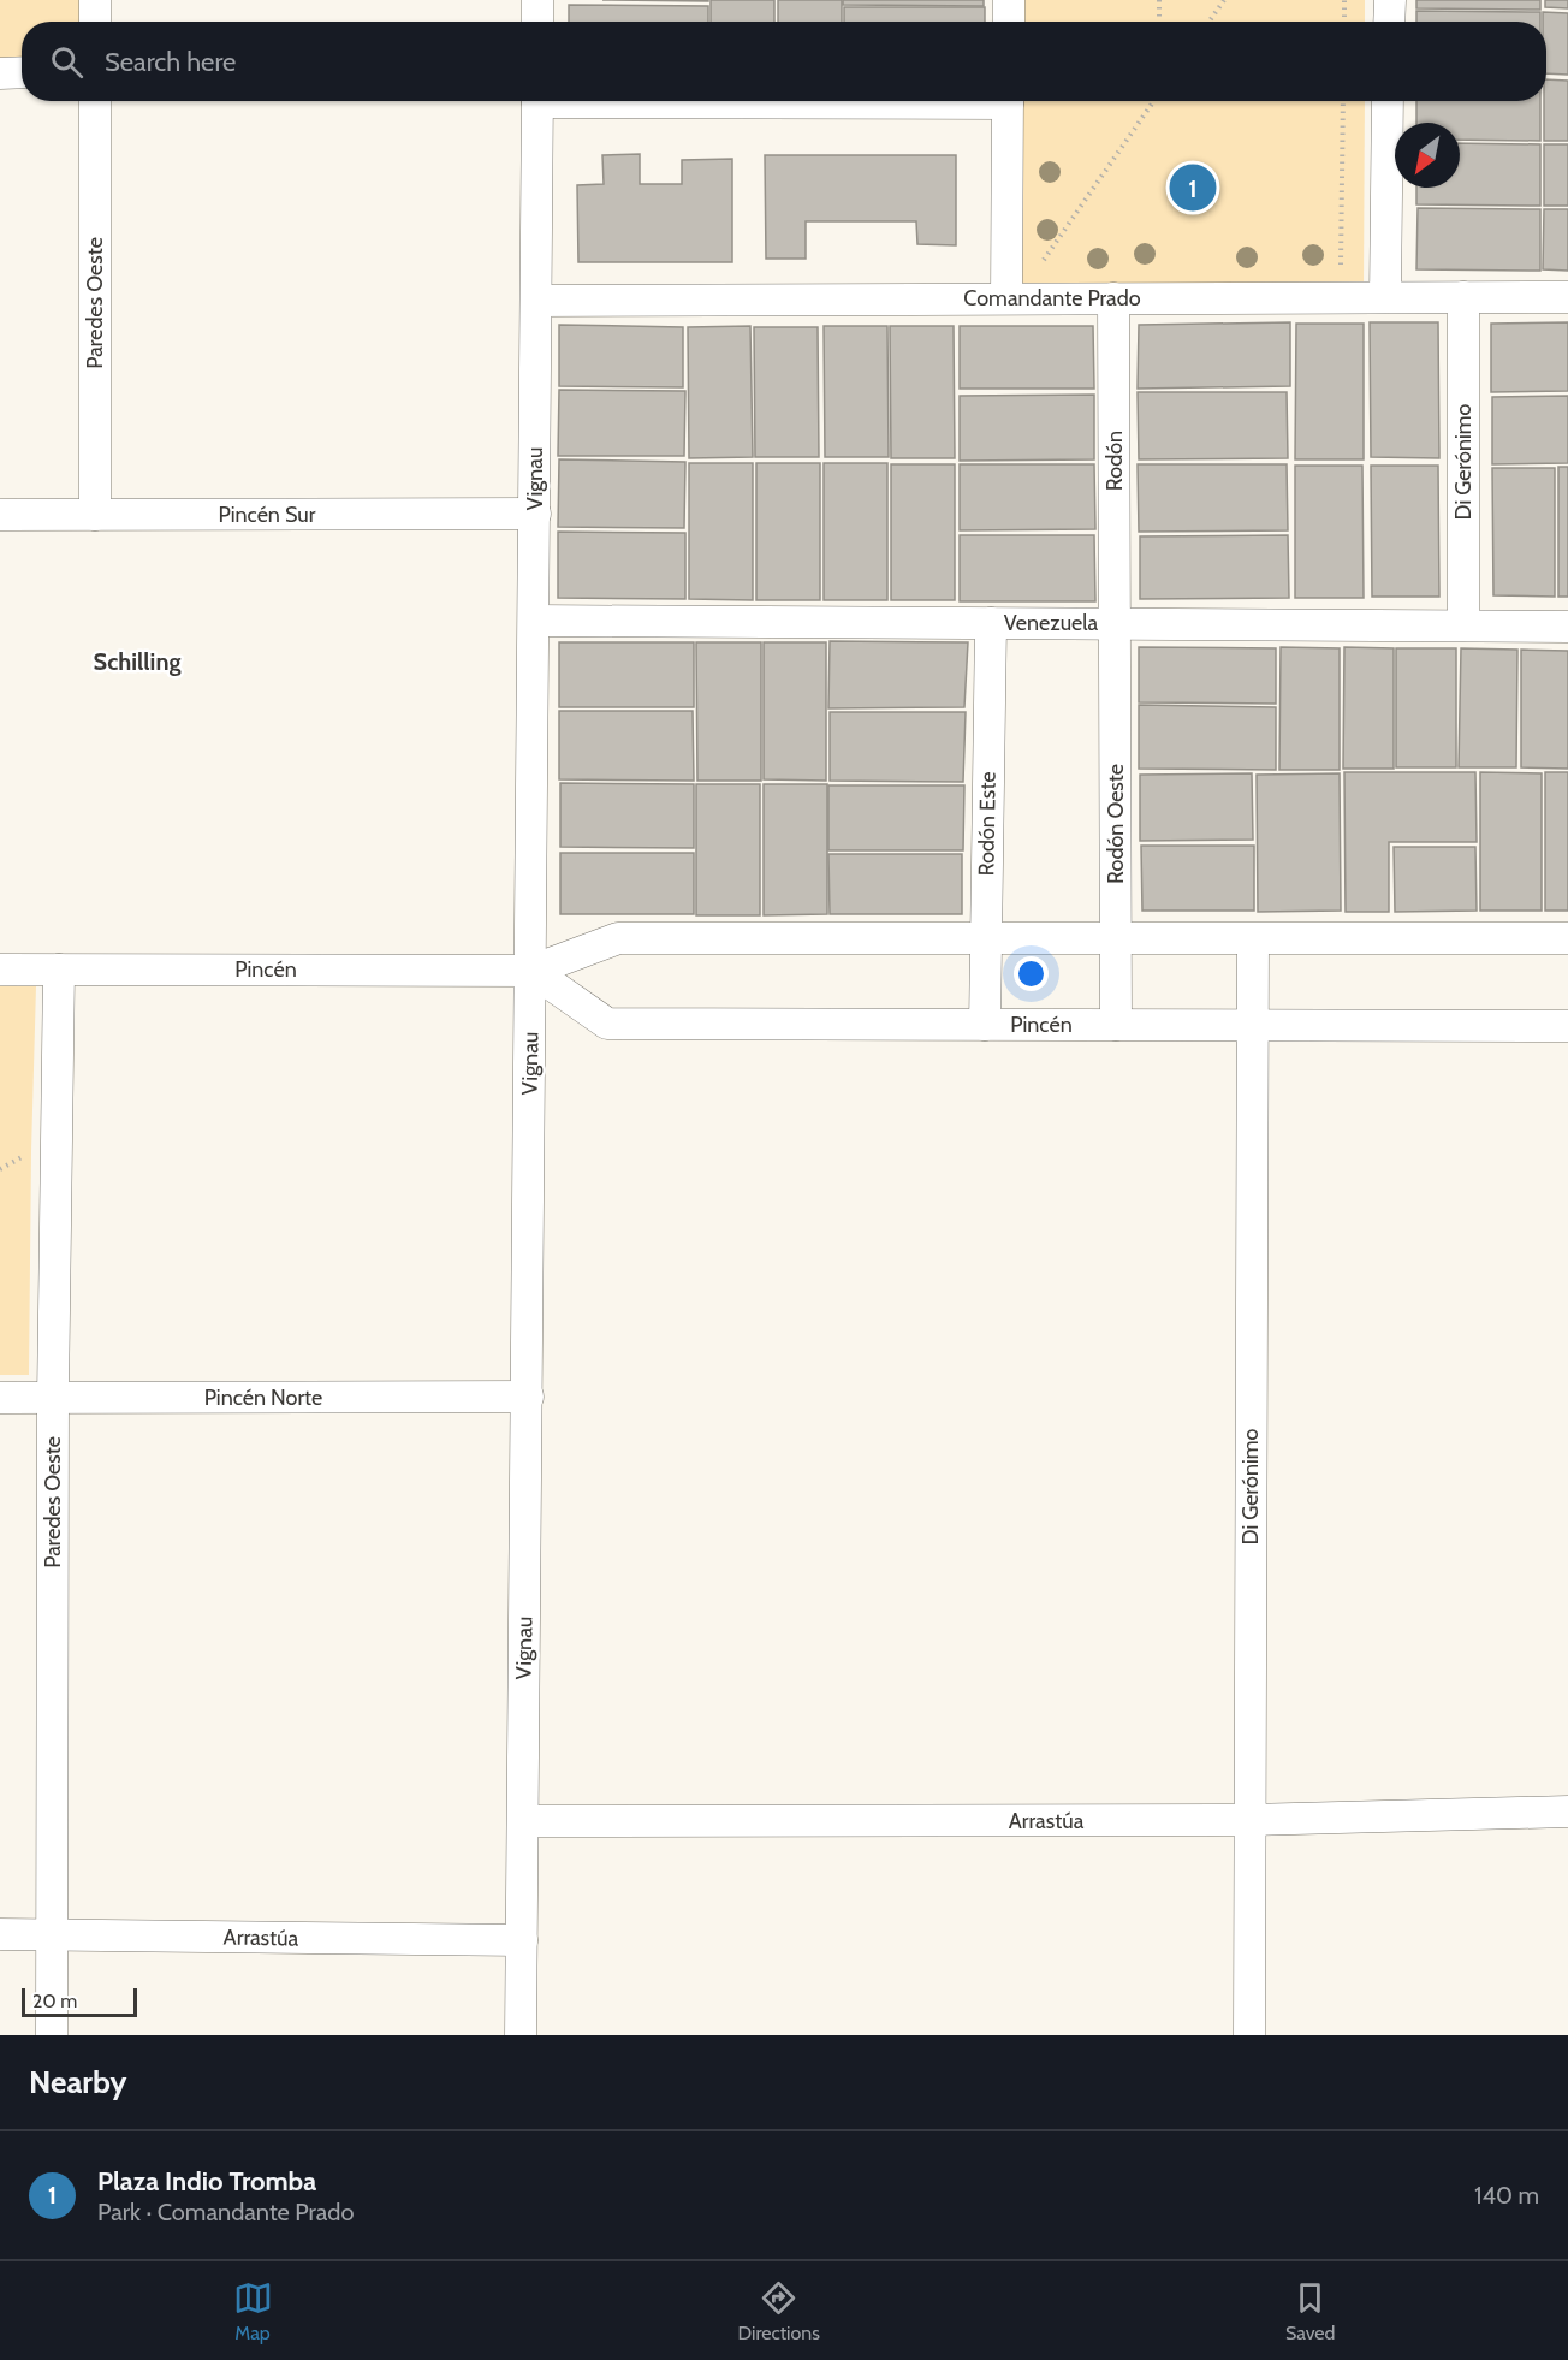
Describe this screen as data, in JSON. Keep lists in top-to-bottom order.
{
  "streets": {
    "street": [
      "Comandante Prado",
      "Paredes Oeste",
      "Rodón",
      "Di Gerónimo",
      "Vignau",
      "Pincén Sur",
      "Venezuela",
      "Rodón Este",
      "Rodón Oeste",
      "Pincén",
      "Pincén Norte",
      "Arrastúa"
    ]
  },
  "crossings": [
    ["Comandante Prado", "Rodón"],
    ["Comandante Prado", "Di Gerónimo"],
    ["Comandante Prado", "Vignau"],
    ["Paredes Oeste", "Pincén Sur"],
    ["Paredes Oeste", "Pincén"],
    ["Paredes Oeste", "Pincén Norte"],
    ["Paredes Oeste", "Arrastúa"],
    ["Rodón", "Venezuela"],
    ["Rodón", "Rodón Oeste"],
    ["Di Gerónimo", "Venezuela"],
    ["Di Gerónimo", "Pincén"],
    ["Di Gerónimo", "Arrastúa"],
    ["Vignau", "Pincén Sur"],
    ["Vignau", "Venezuela"],
    ["Vignau", "Pincén"],
    ["Vignau", "Pincén Norte"],
    ["Vignau", "Arrastúa"],
    ["Venezuela", "Rodón Este"],
    ["Venezuela", "Rodón Oeste"],
    ["Rodón Este", "Pincén"],
    ["Rodón Oeste", "Pincén"]
  ],
  "districts": ["Schilling"],
  "scale_bar": "20 m",
  "north": "bottom left",
  "page": {
    "search": "Search here",
    "pins": "1",
    "scale": "20 m",
    "heading": "Nearby",
    "list": [
      {
        "mark": "1",
        "name": "Plaza Indio Tromba",
        "note": "Park · Comandante Prado",
        "value": "140 m"
      }
    ],
    "nav": ["Map", "Directions", "Saved"]
  }
}
